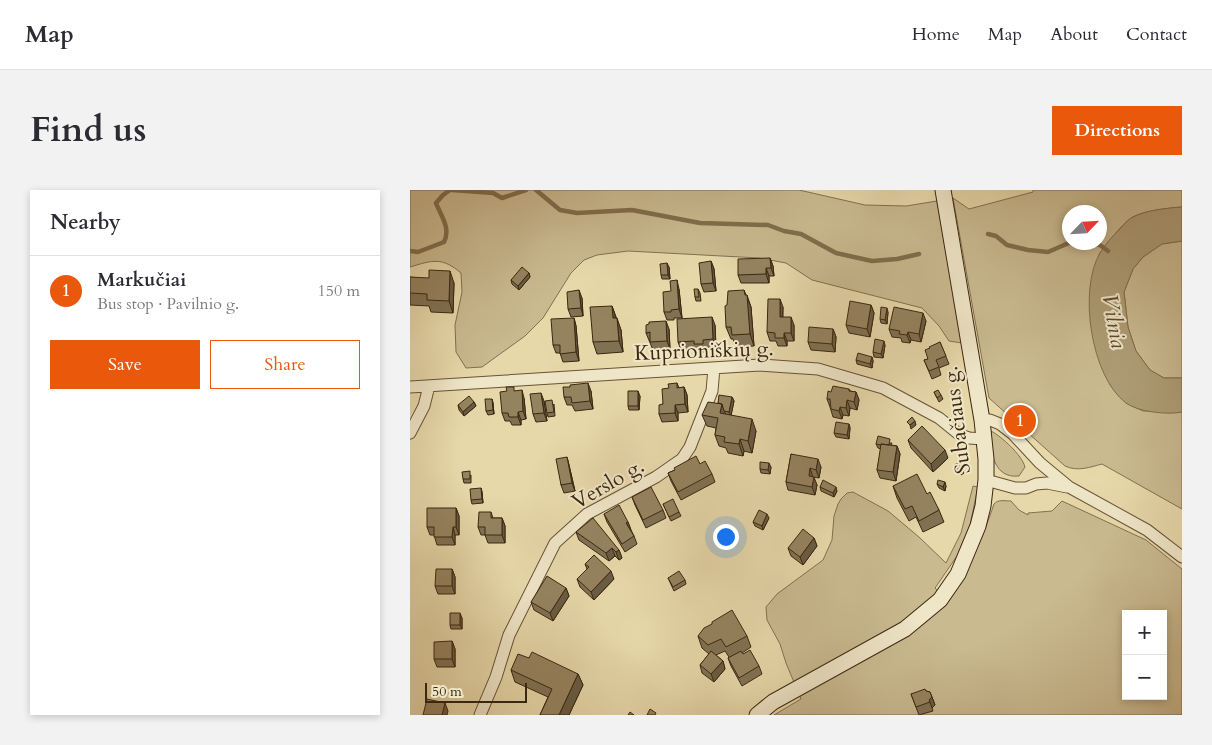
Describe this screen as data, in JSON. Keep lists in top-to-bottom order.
{
  "streets": {
    "street": ["Kuprioniškių g.", "Subačiaus g.", "Verslo g."]
  },
  "crossings": [
    ["Kuprioniškių g.", "Subačiaus g."],
    ["Kuprioniškių g.", "Verslo g."]
  ],
  "water": ["Vilnia"],
  "scale_bar": "50 m",
  "north": "top right",
  "page": {
    "header": "Map",
    "nav": [
      "Home",
      "Map",
      "About",
      "Contact"
    ],
    "title": "Find us",
    "buttons": [
      "Directions",
      ["Save", "Share"]
    ],
    "heading": "Nearby",
    "list": [
      {
        "mark": "1",
        "name": "Markučiai",
        "note": "Bus stop · Pavilnio g.",
        "value": "150 m"
      }
    ],
    "pins": "1",
    "map_buttons": ["+", "−"],
    "scale": "50 m"
  }
}
